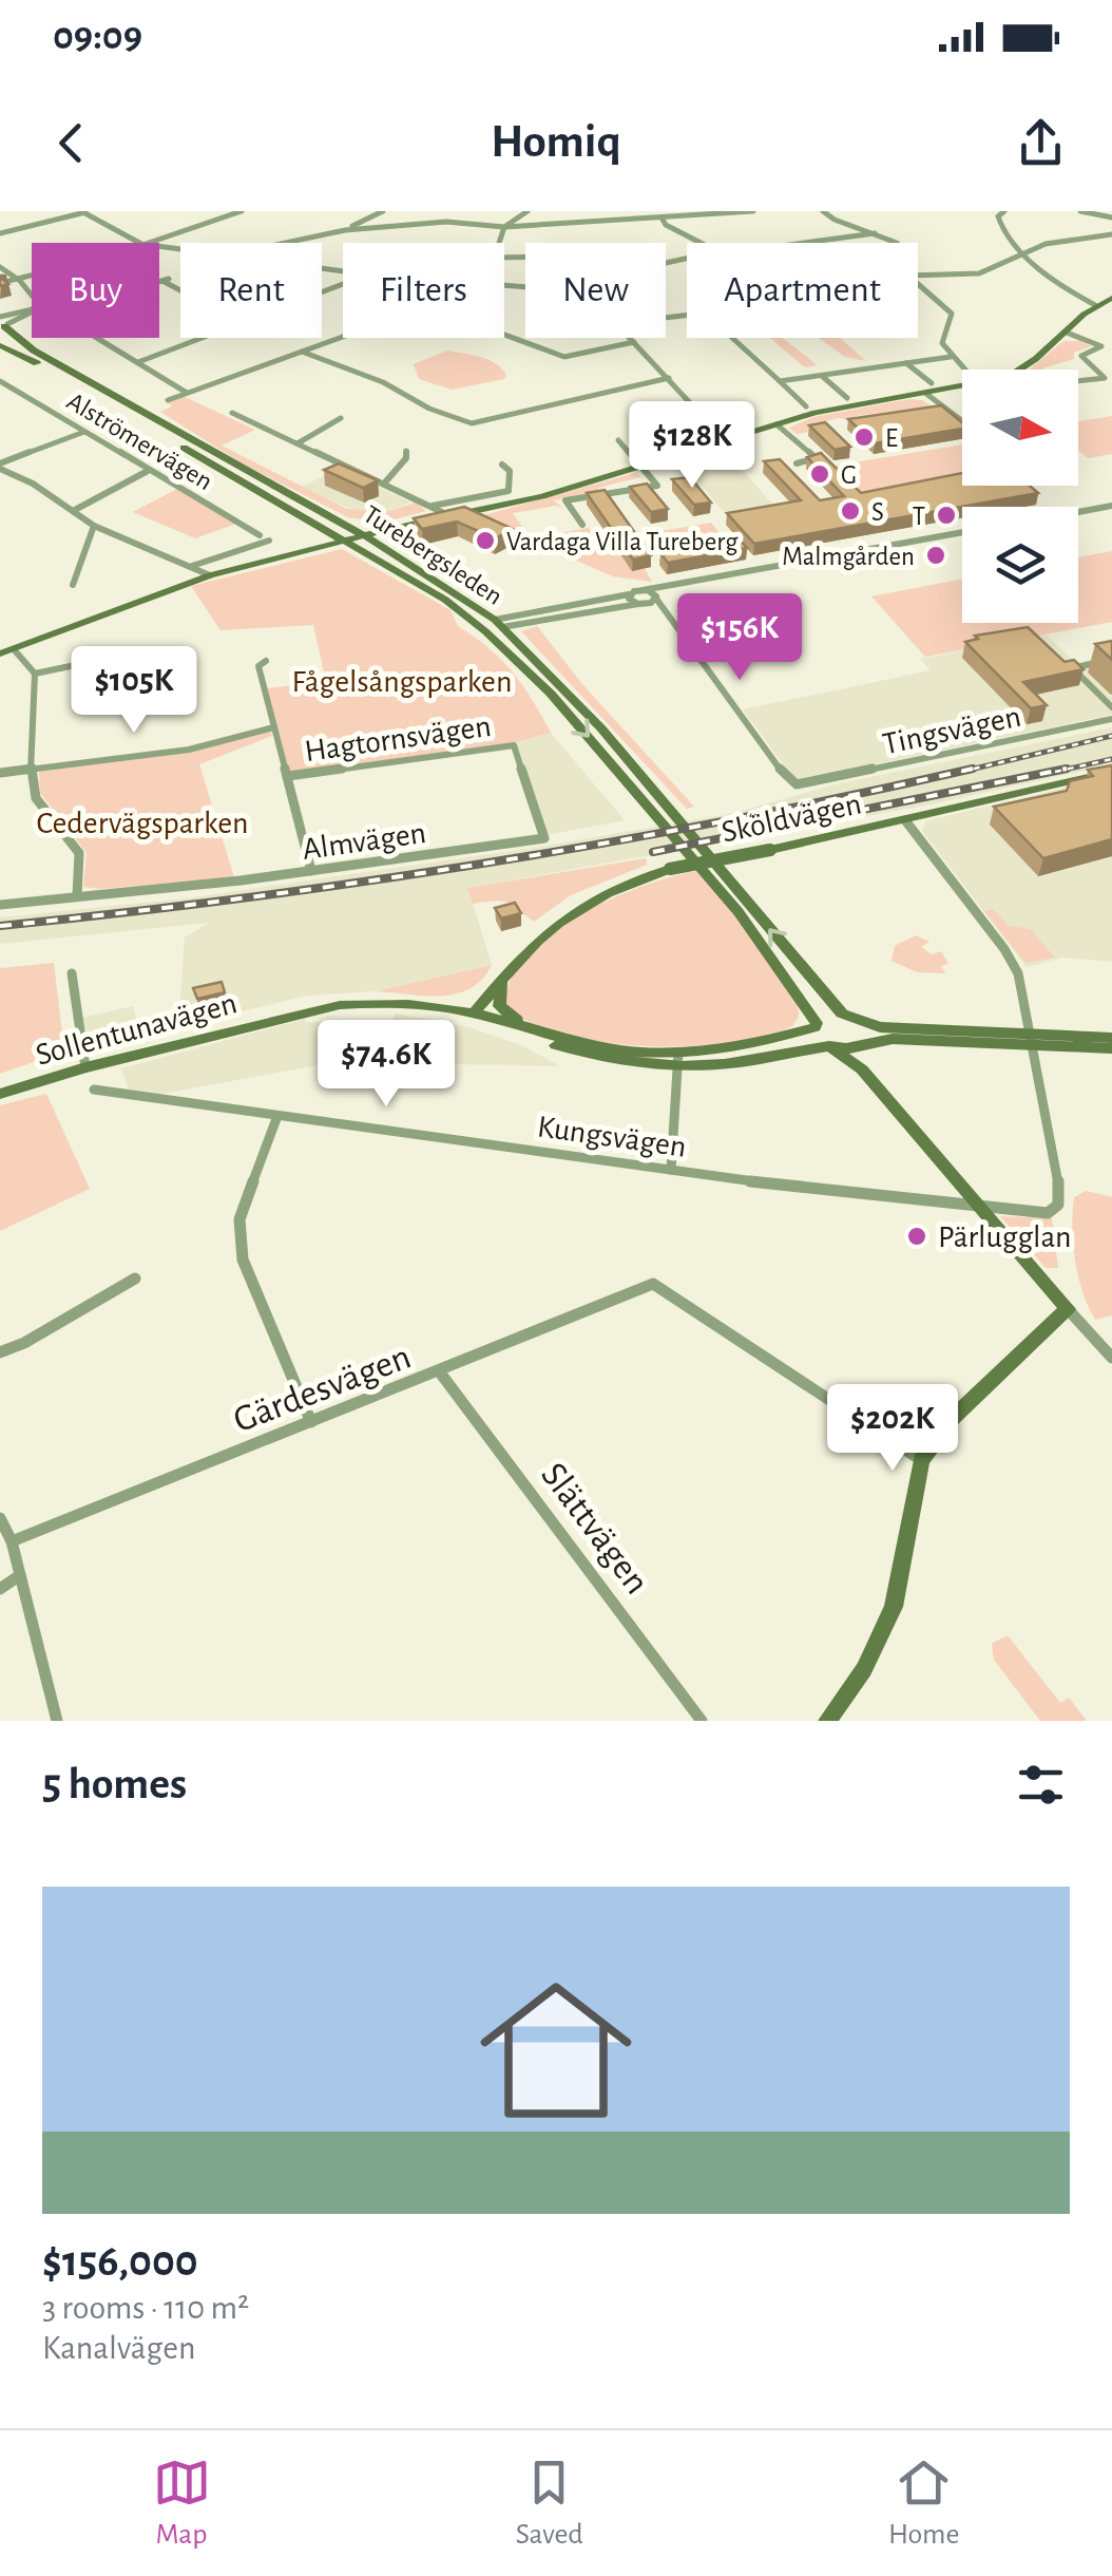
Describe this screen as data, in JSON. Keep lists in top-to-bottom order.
{
  "streets": {
    "street": [
      "Alströmervägen",
      "Turebergsleden",
      "Tingsvägen",
      "Hagtornsvägen",
      "Sköldvägen",
      "Almvägen",
      "Sollentunavägen",
      "Kungsvägen",
      "Gärdesvägen",
      "Slättvägen"
    ]
  },
  "crossings": [
    ["Turebergsleden", "Sollentunavägen"],
    ["Turebergsleden", "Kungsvägen"],
    ["Hagtornsvägen", "Almvägen"],
    ["Sköldvägen", "Sollentunavägen"],
    ["Gärdesvägen", "Slättvägen"]
  ],
  "parks": ["Fågelsångsparken", "Cedervägsparken"],
  "places": [
    "E",
    "G",
    "S",
    "T",
    "Vardaga Villa Tureberg",
    "Malmgården",
    "Pärlugglan"
  ],
  "north": "right",
  "page": {
    "status": "09:09",
    "header": "Homiq",
    "chip": [
      "Buy",
      "Rent",
      "Filters",
      "New",
      "Apartment"
    ],
    "price": [
      "$128K",
      "$156K",
      "$105K",
      "$74.6K",
      "$202K"
    ],
    "heading": "5 homes",
    "list": [
      {
        "name": "$156,000",
        "note": "3 rooms · 110 m² · Kanalvägen"
      }
    ],
    "tabs": ["Map", "Saved", "Home"]
  }
}
